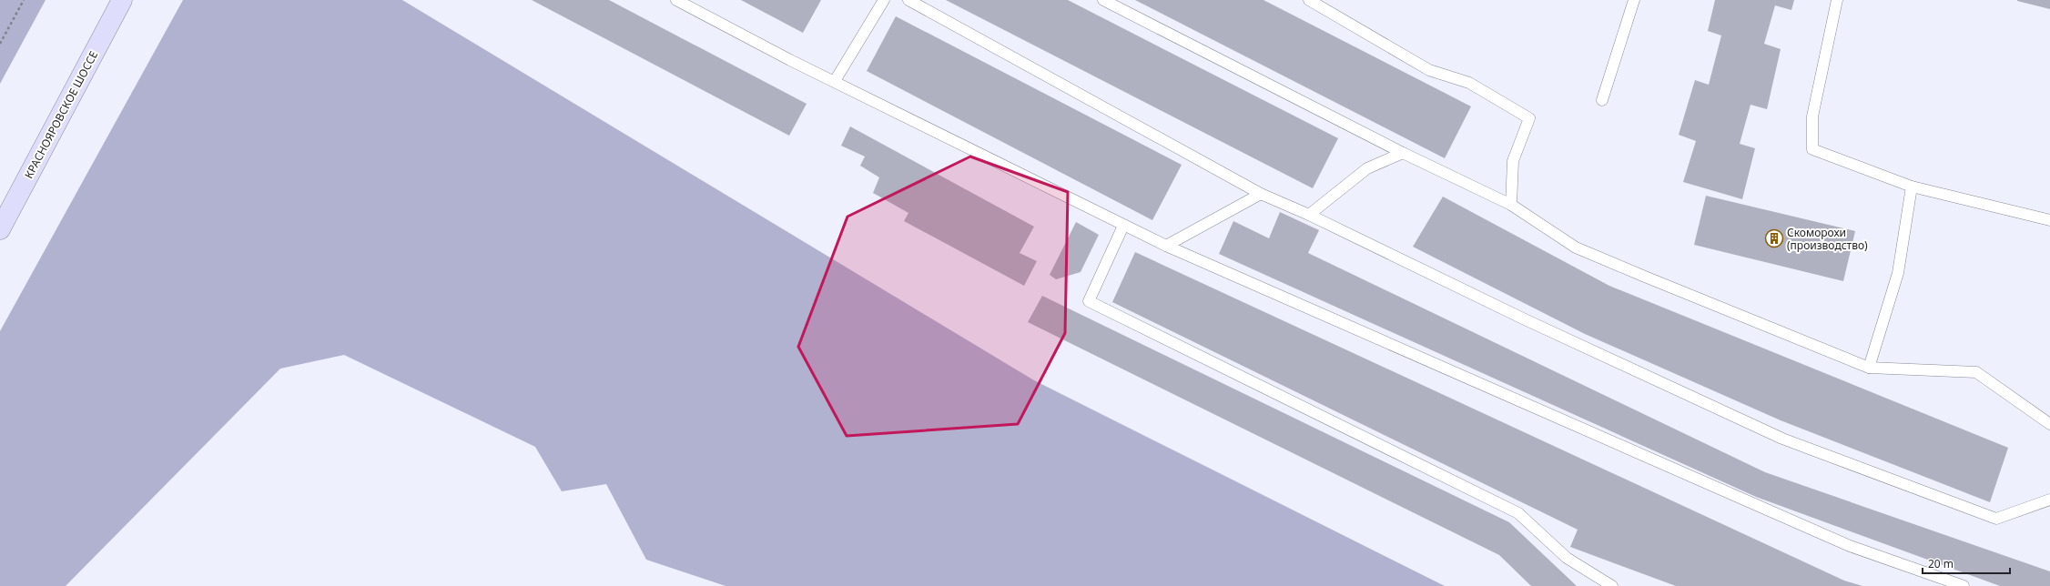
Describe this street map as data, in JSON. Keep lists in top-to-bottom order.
{
  "streets": {
    "street": ["КРАСНОЯРОВСКОЕ ШОССЕ"]
  },
  "places": {
    "building": ["Скоморохи (производство)"]
  },
  "scale_bar": "20 m"
}
